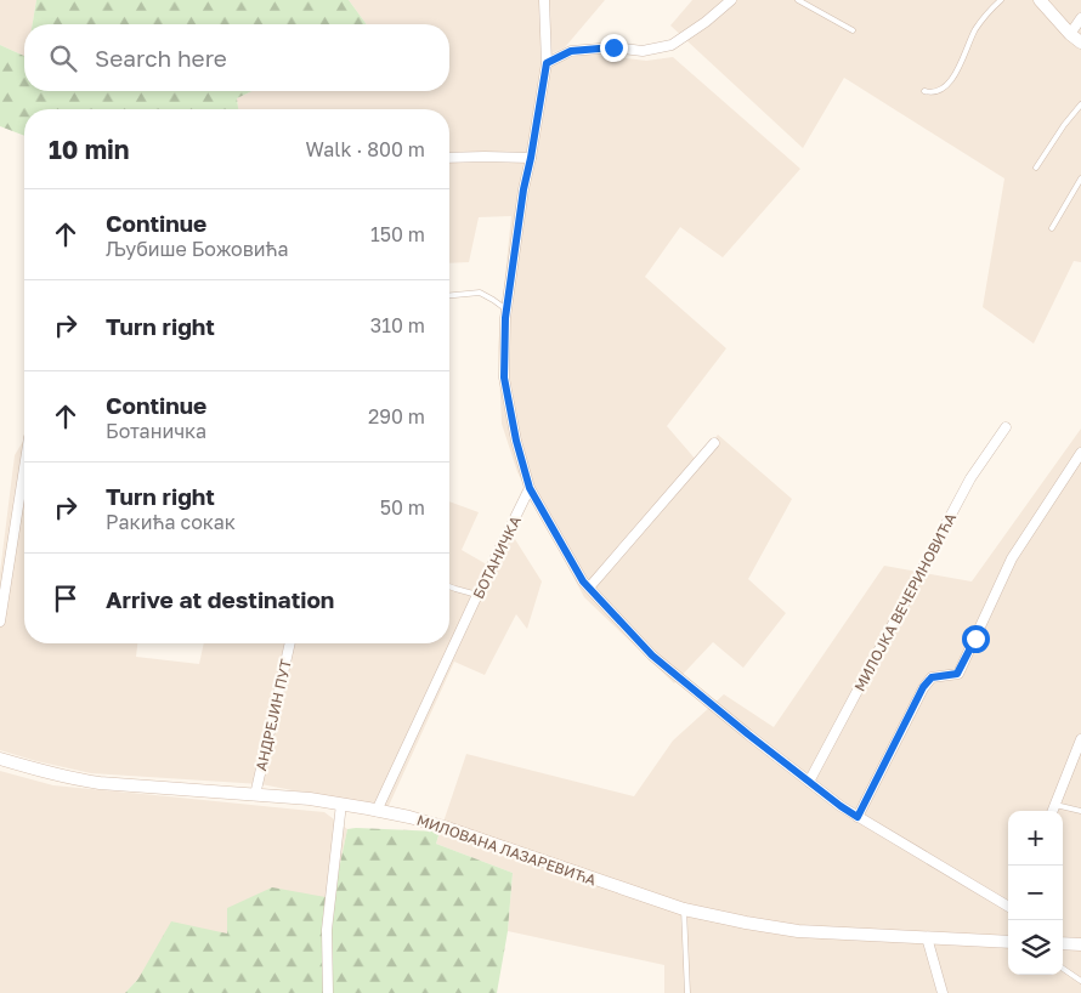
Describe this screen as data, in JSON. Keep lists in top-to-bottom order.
{
  "streets": {
    "street": [
      "БОТАНИЧКА",
      "МИЛОЈКА ВЕЧЕРИНОВИЋА",
      "АНДРЕЈИН ПУТ",
      "МИЛОВАНА ЛАЗАРЕВИЋА"
    ]
  },
  "crossings": [
    ["БОТАНИЧКА", "МИЛОВАНА ЛАЗАРЕВИЋА"],
    ["АНДРЕЈИН ПУТ", "МИЛОВАНА ЛАЗАРЕВИЋА"]
  ],
  "page": {
    "search": "Search here",
    "heading": ["10 min", "Walk · 800 m"],
    "list": [
      ["Continue", "Љубише Божовића", "150 m"],
      ["Turn right", "310 m"],
      ["Continue", "Ботаничка", "290 m"],
      ["Turn right", "Ракића сокак", "50 m"],
      "Arrive at destination"
    ],
    "map_buttons": ["+", "−"]
  }
}
